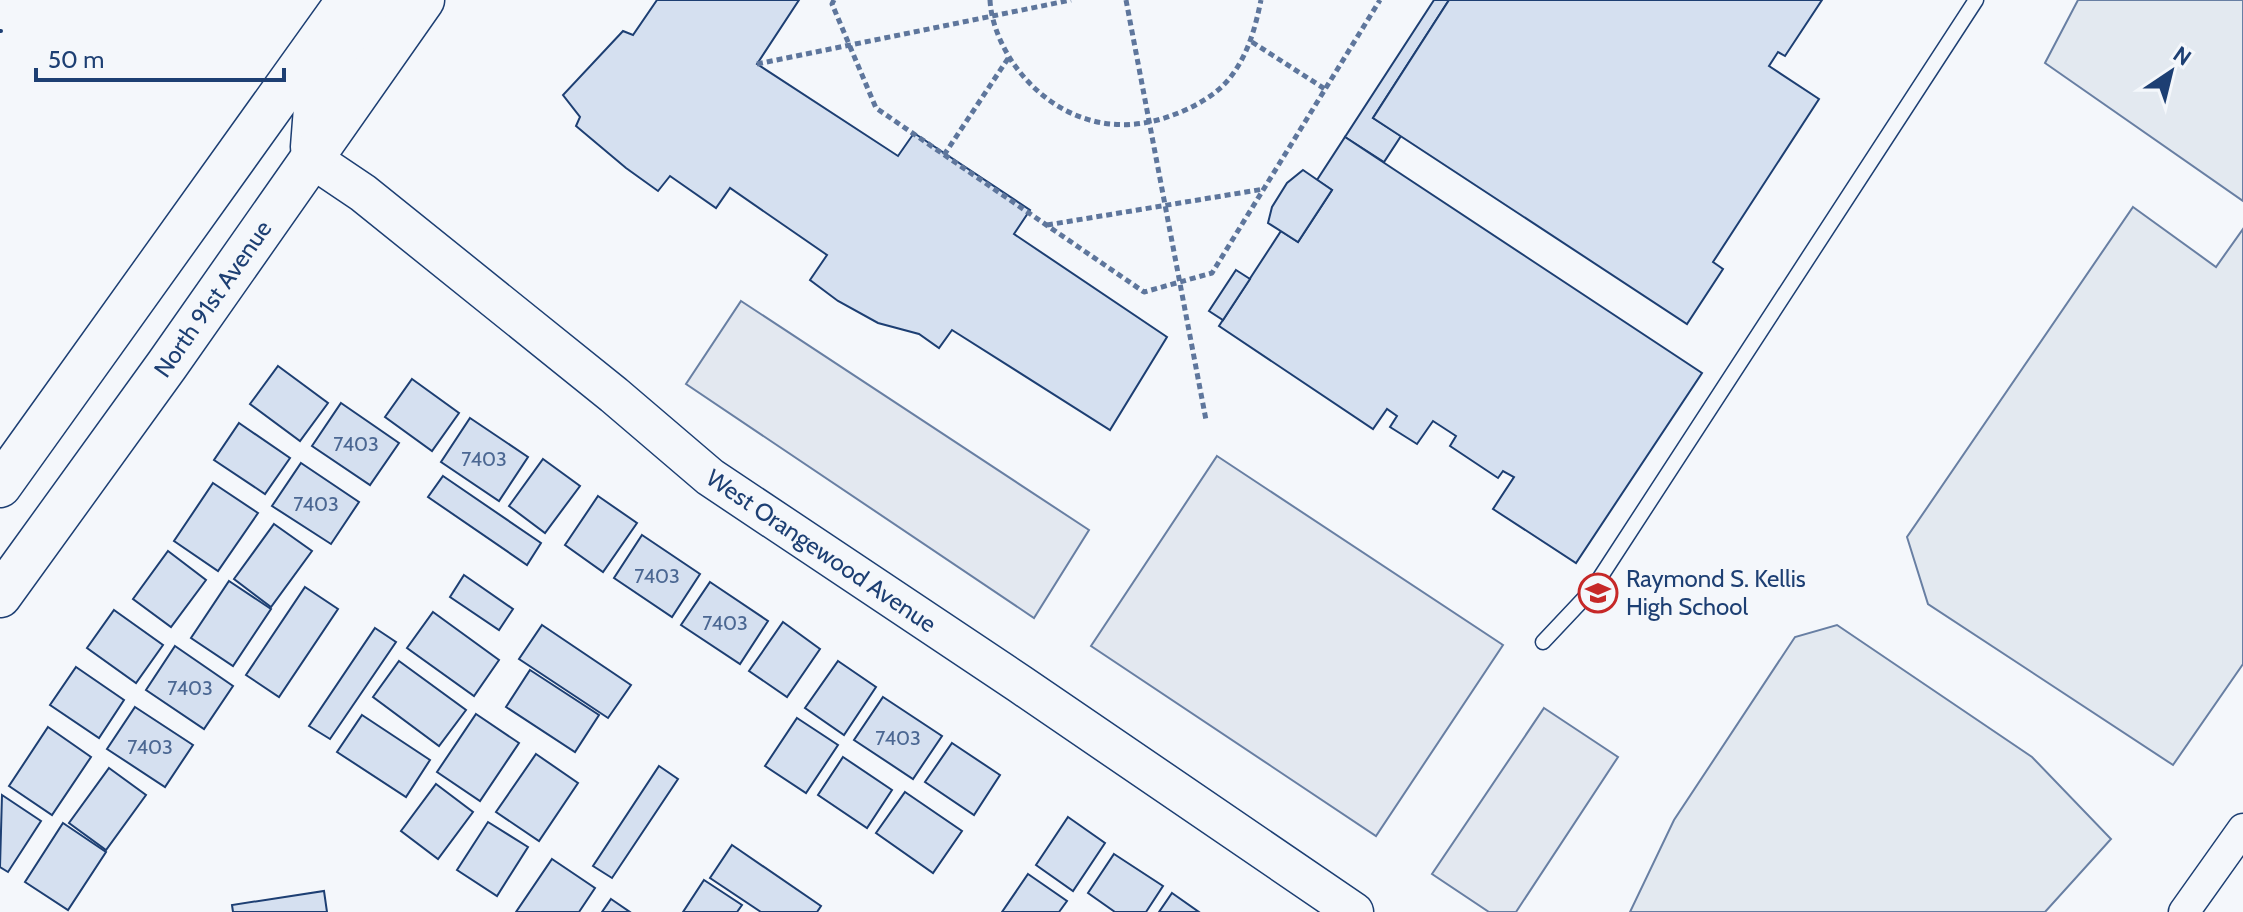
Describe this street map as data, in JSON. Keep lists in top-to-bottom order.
{
  "streets": {
    "main road": ["North 91st Avenue"],
    "street": ["West Orangewood Avenue"]
  },
  "crossings": [
    ["North 91st Avenue", "West Orangewood Avenue"]
  ],
  "places": {
    "school or university": ["Raymond S. Kellis High School"]
  },
  "house_numbers": [
    "7403",
    "7403",
    "7403",
    "7403",
    "7403",
    "7403",
    "7403",
    "7403"
  ],
  "scale_bar": "50 m",
  "north": "top right"
}
